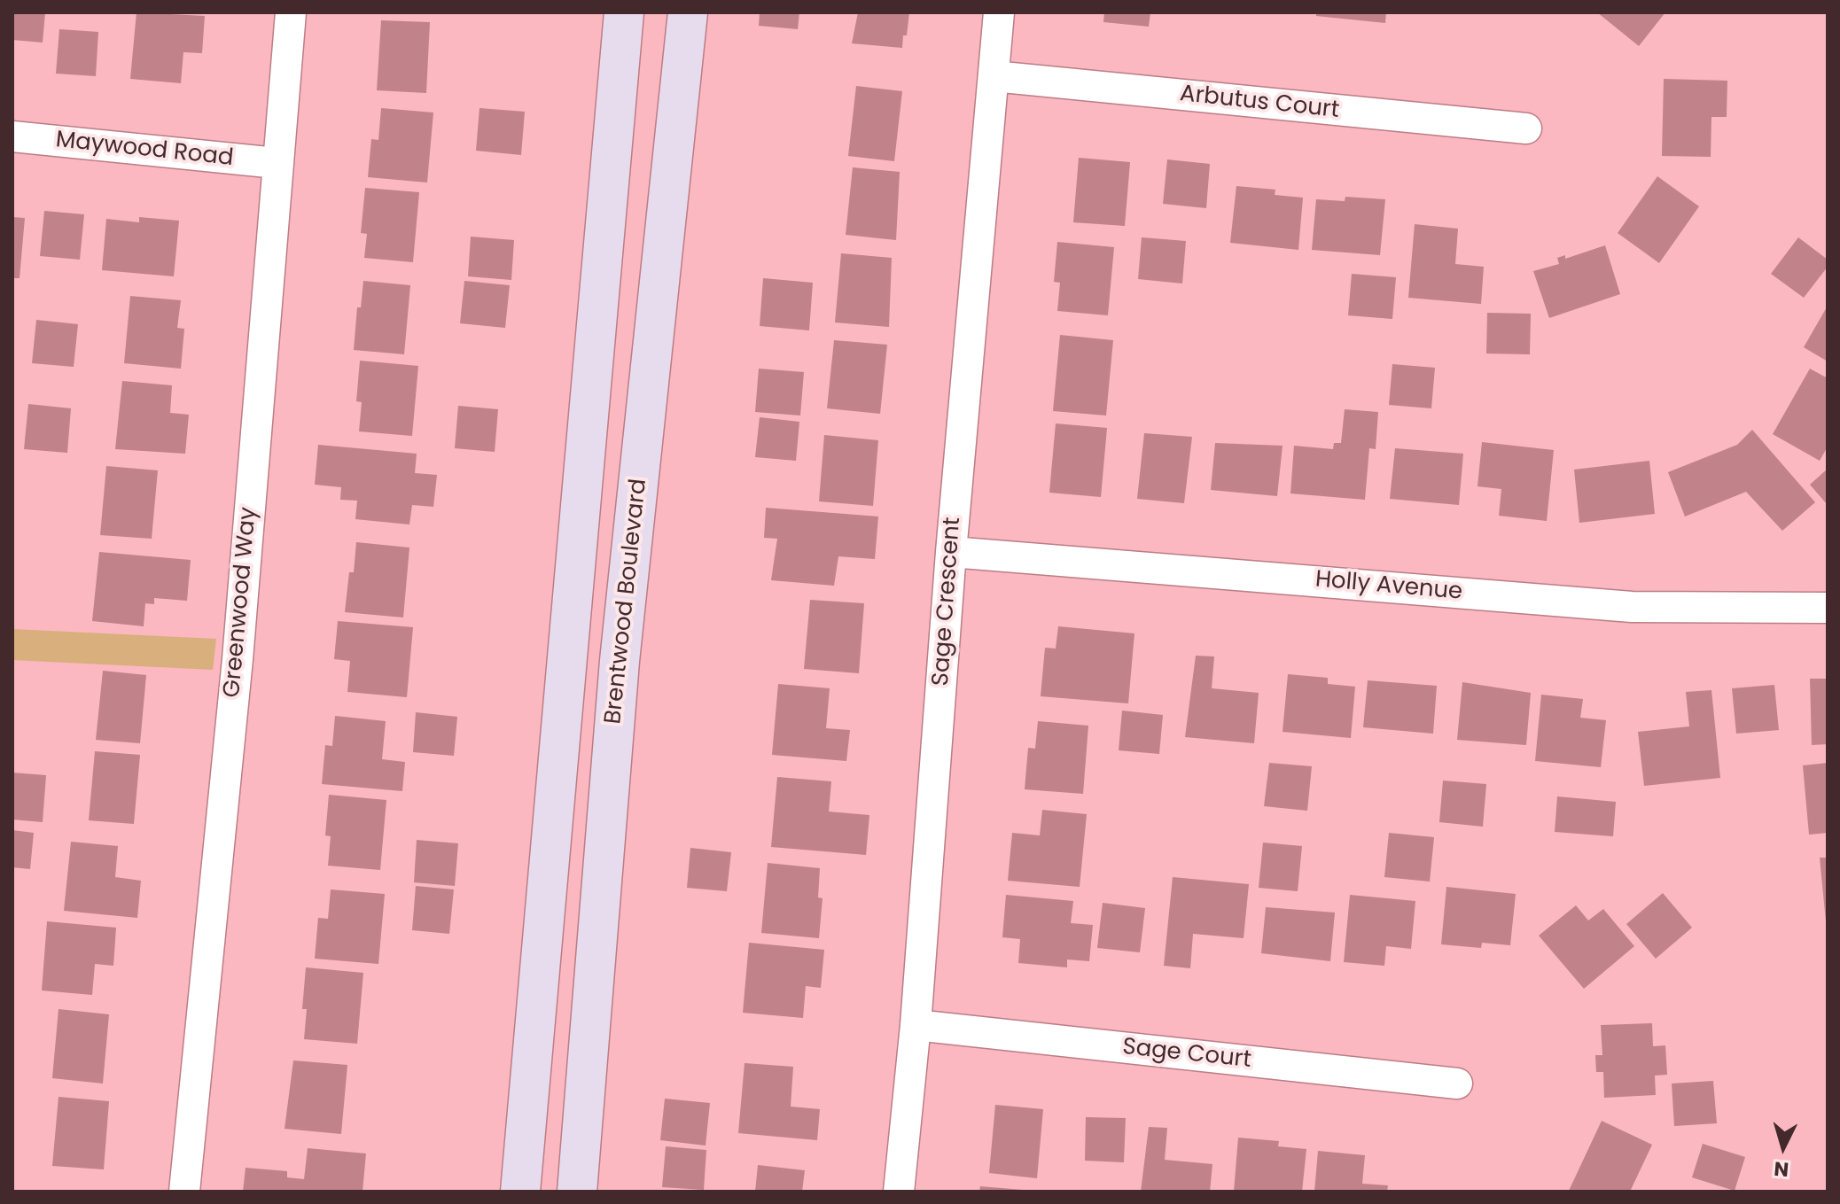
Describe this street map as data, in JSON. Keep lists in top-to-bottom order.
{
  "streets": {
    "main road": ["Brentwood Boulevard"],
    "street": [
      "Arbutus Court",
      "Maywood Road",
      "Holly Avenue",
      "Sage Crescent",
      "Greenwood Way",
      "Sage Court"
    ]
  },
  "crossings": [
    ["Arbutus Court", "Sage Crescent"],
    ["Maywood Road", "Greenwood Way"],
    ["Holly Avenue", "Sage Crescent"],
    ["Sage Crescent", "Sage Court"]
  ],
  "north": "bottom"
}
